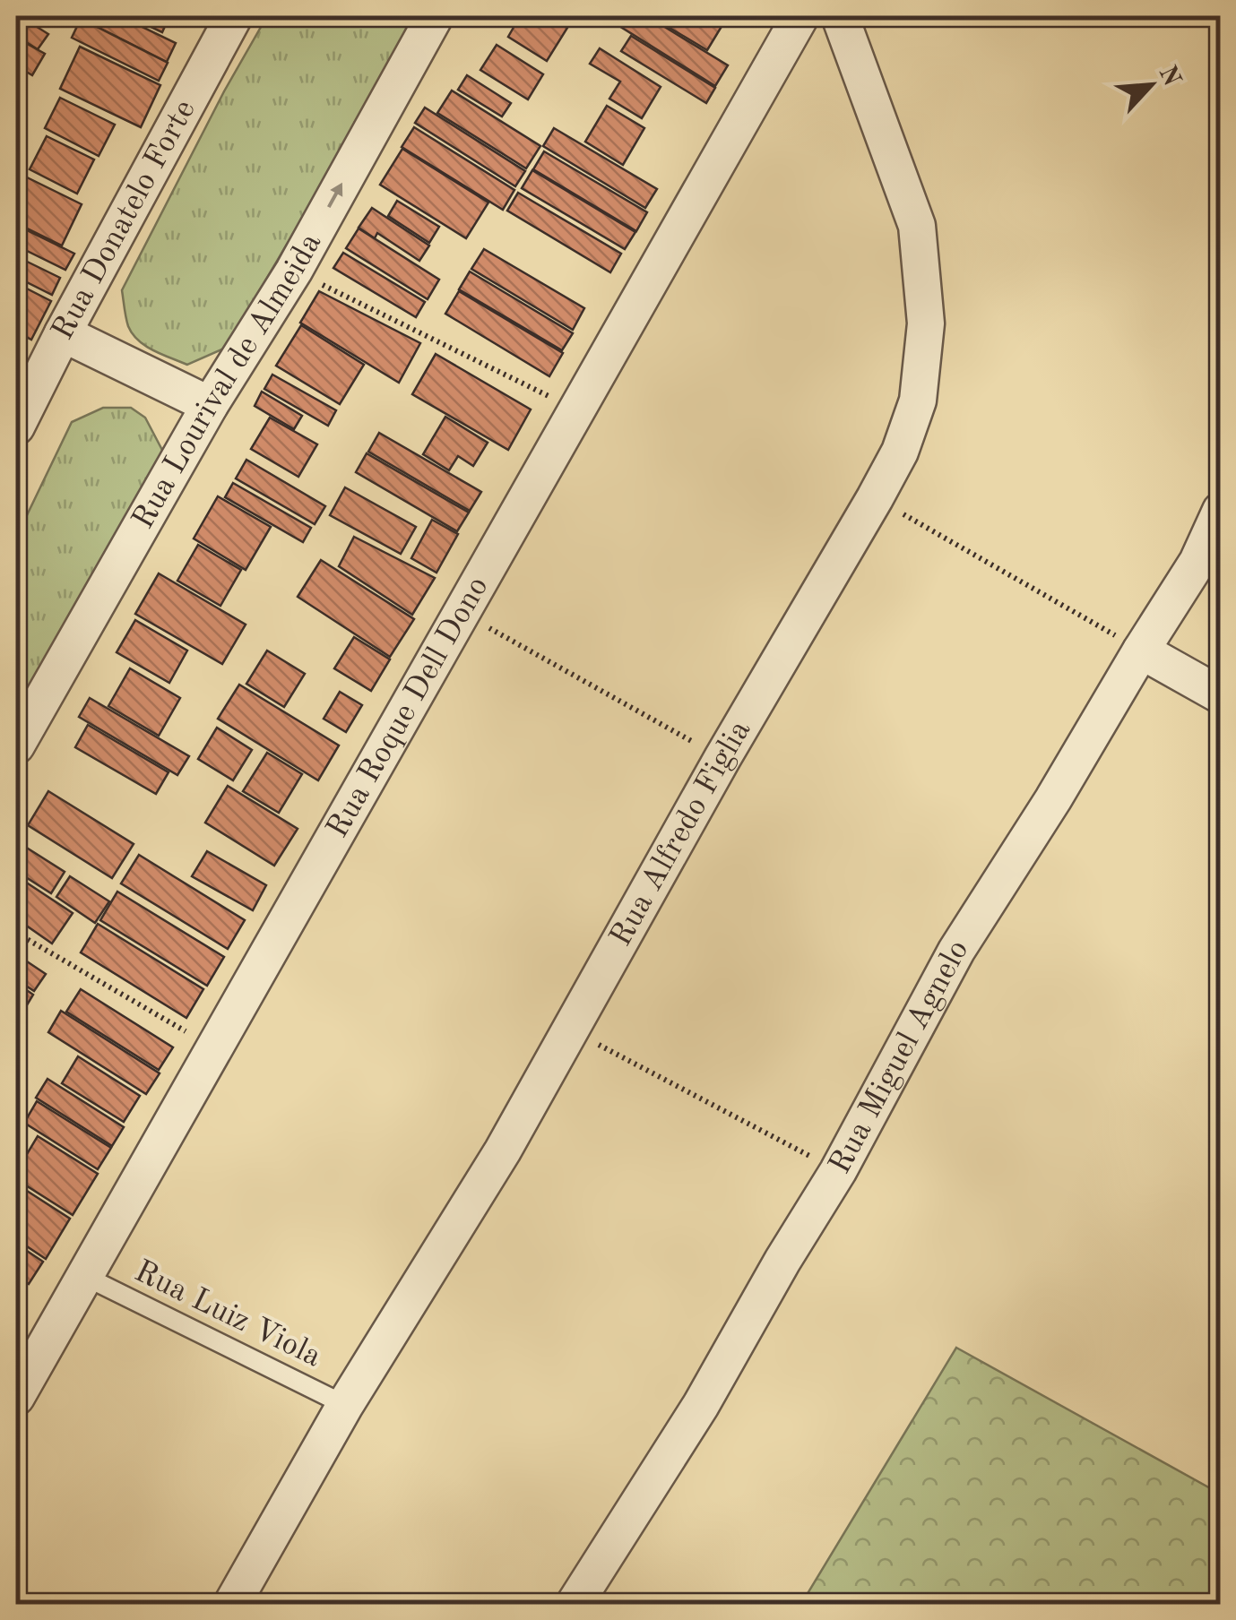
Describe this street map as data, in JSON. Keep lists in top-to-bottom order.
{
  "streets": {
    "street": [
      "Rua Donatelo Forte",
      "Rua Lourival de Almeida",
      "Rua Roque Dell Dono",
      "Rua Alfredo Figlia",
      "Rua Miguel Agnelo"
    ],
    "lane": ["Rua Luiz Viola"]
  },
  "crossings": [
    ["Rua Roque Dell Dono", "Rua Luiz Viola"],
    ["Rua Alfredo Figlia", "Rua Luiz Viola"]
  ],
  "north": "top right"
}
